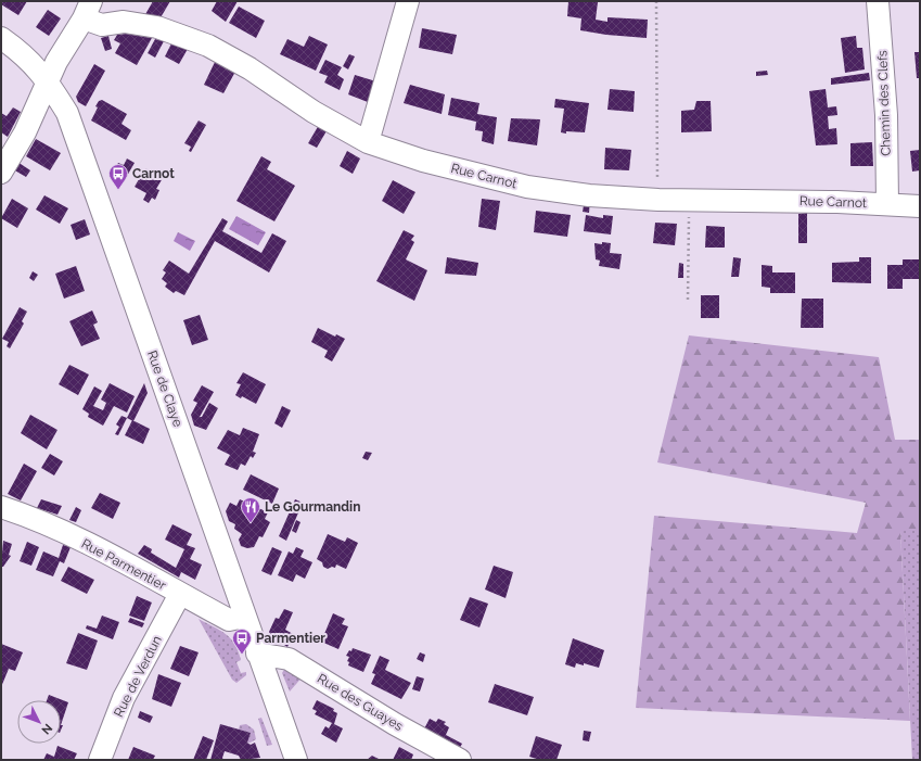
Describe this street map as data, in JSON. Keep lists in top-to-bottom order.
{
  "streets": {
    "street": [
      "Chemin des Clefs",
      "Rue Carnot",
      "Rue de Claye",
      "Rue Parmentier",
      "Rue de Verdun",
      "Rue des Guayes"
    ]
  },
  "crossings": [
    ["Chemin des Clefs", "Rue Carnot"],
    ["Rue de Claye", "Rue Parmentier"],
    ["Rue de Claye", "Rue des Guayes"],
    ["Rue Parmentier", "Rue de Verdun"]
  ],
  "places": {
    "bus stop": ["Carnot", "Parmentier"],
    "restaurant": ["Le Gourmandin"]
  },
  "north": "bottom right"
}
